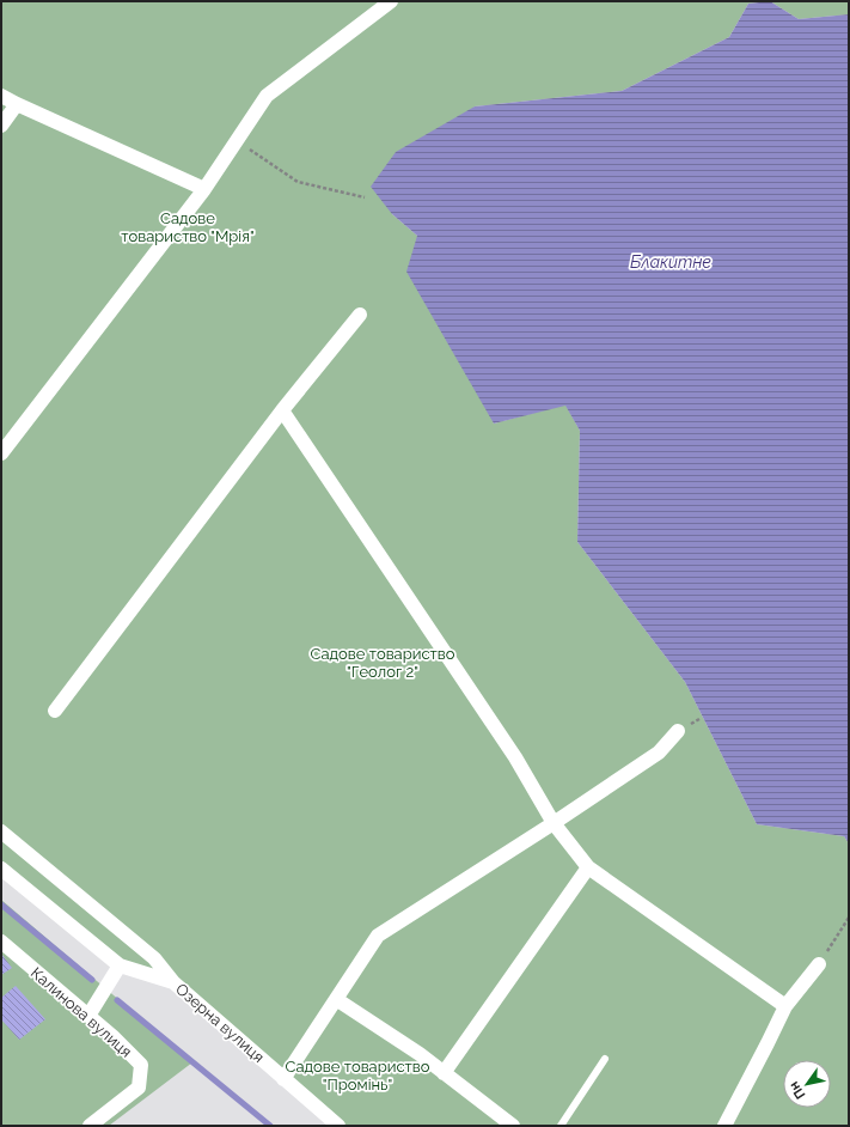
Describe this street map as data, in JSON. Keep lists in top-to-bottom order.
{
  "streets": {
    "street": ["Калинова вулиця", "Озерна вулиця"]
  },
  "water": ["Блакитне"],
  "parks": ["Садове товариство \"Мрія\"", "Садове товариство \"Геолог 2\"", "Садове товариство \"Промінь\""],
  "north": "bottom left"
}
